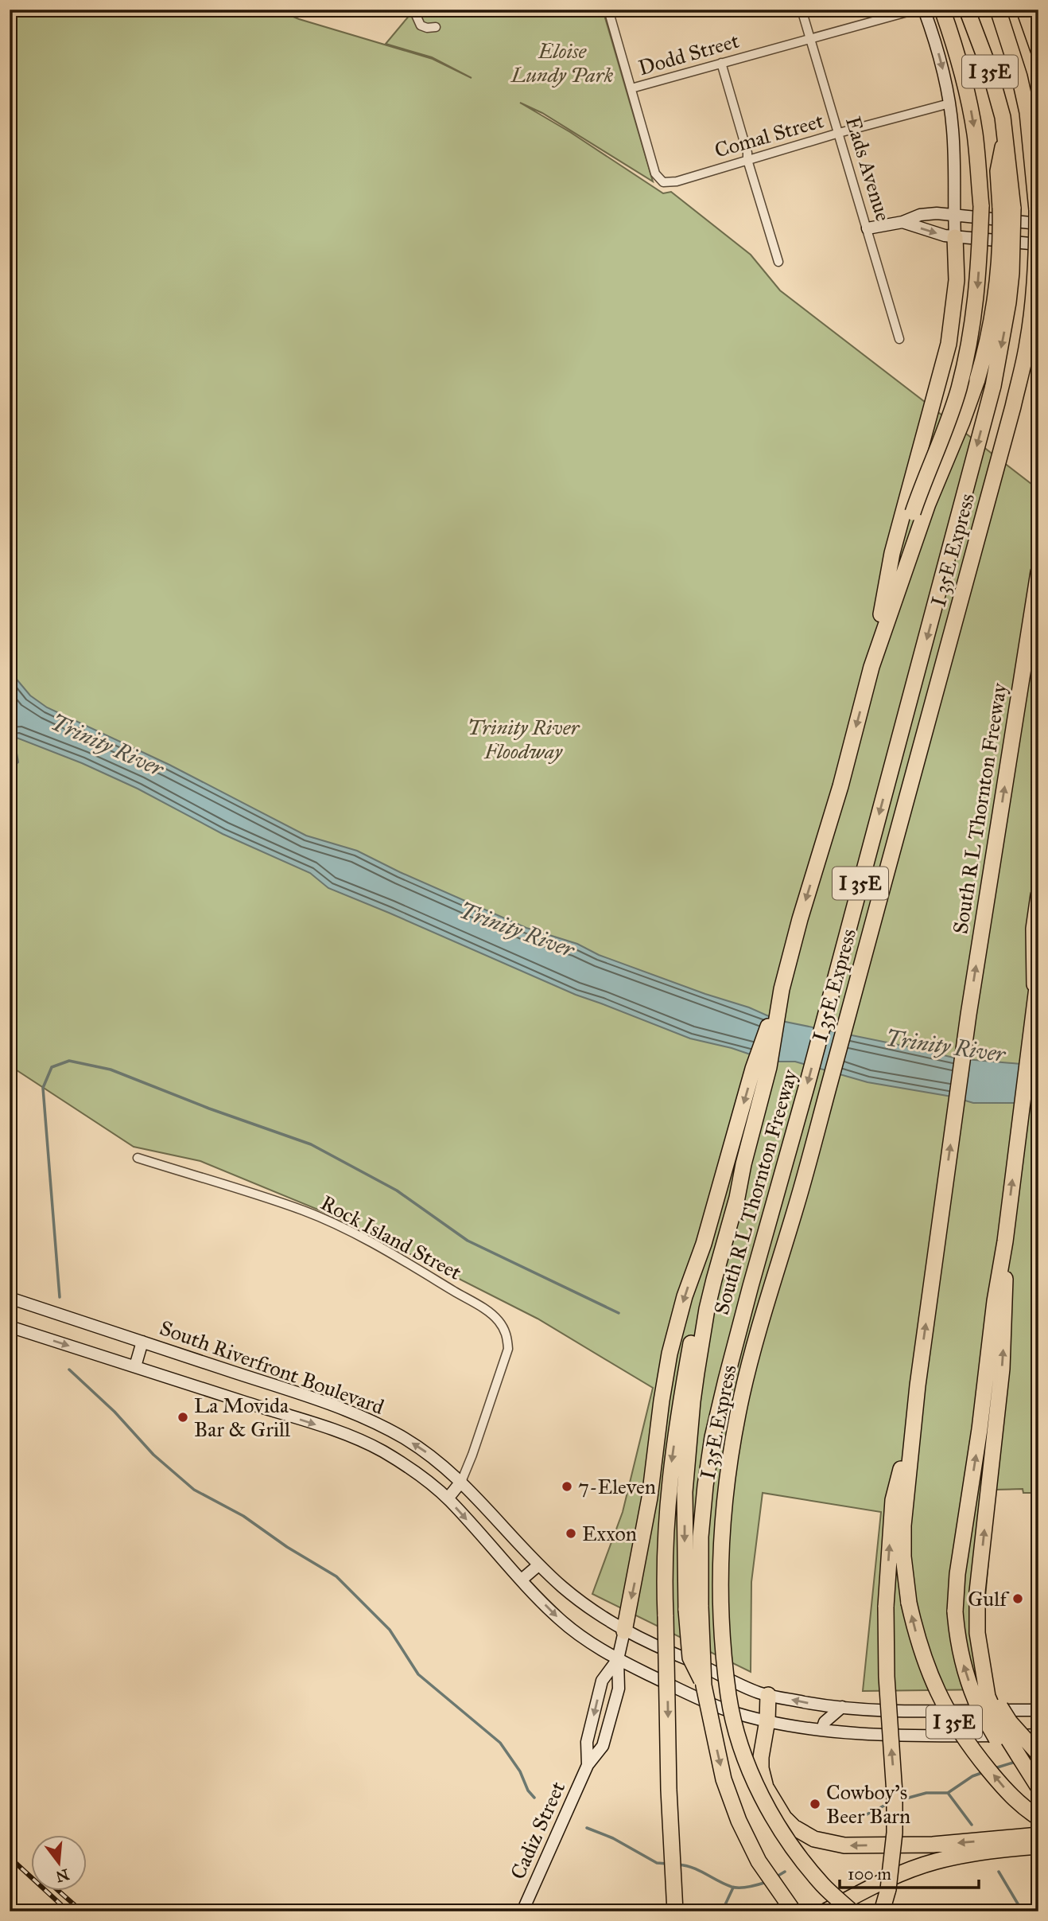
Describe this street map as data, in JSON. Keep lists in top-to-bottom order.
{
  "streets": {
    "highway": ["I 35E", "I 35E Express", "South R L Thornton Freeway"],
    "main road": ["South Riverfront Boulevard", "Cadiz Street"],
    "street": [
      "Dodd Street",
      "Comal Street",
      "Eads Avenue",
      "Rock Island Street"
    ]
  },
  "crossings": [
    ["Dodd Street", "Comal Street"],
    ["Dodd Street", "Eads Avenue"],
    ["I 35E", "South R L Thornton Freeway"],
    ["Comal Street", "Eads Avenue"],
    ["Rock Island Street", "South Riverfront Boulevard"],
    ["South Riverfront Boulevard", "Cadiz Street"]
  ],
  "water": ["Trinity River"],
  "parks": ["Eloise Lundy Park", "Trinity River Floodway"],
  "places": [
    "La Movida Bar & Grill",
    "7-Eleven",
    "Exxon",
    "Gulf",
    "Cowboy's Beer Barn"
  ],
  "scale_bar": "100 m",
  "north": "bottom"
}
